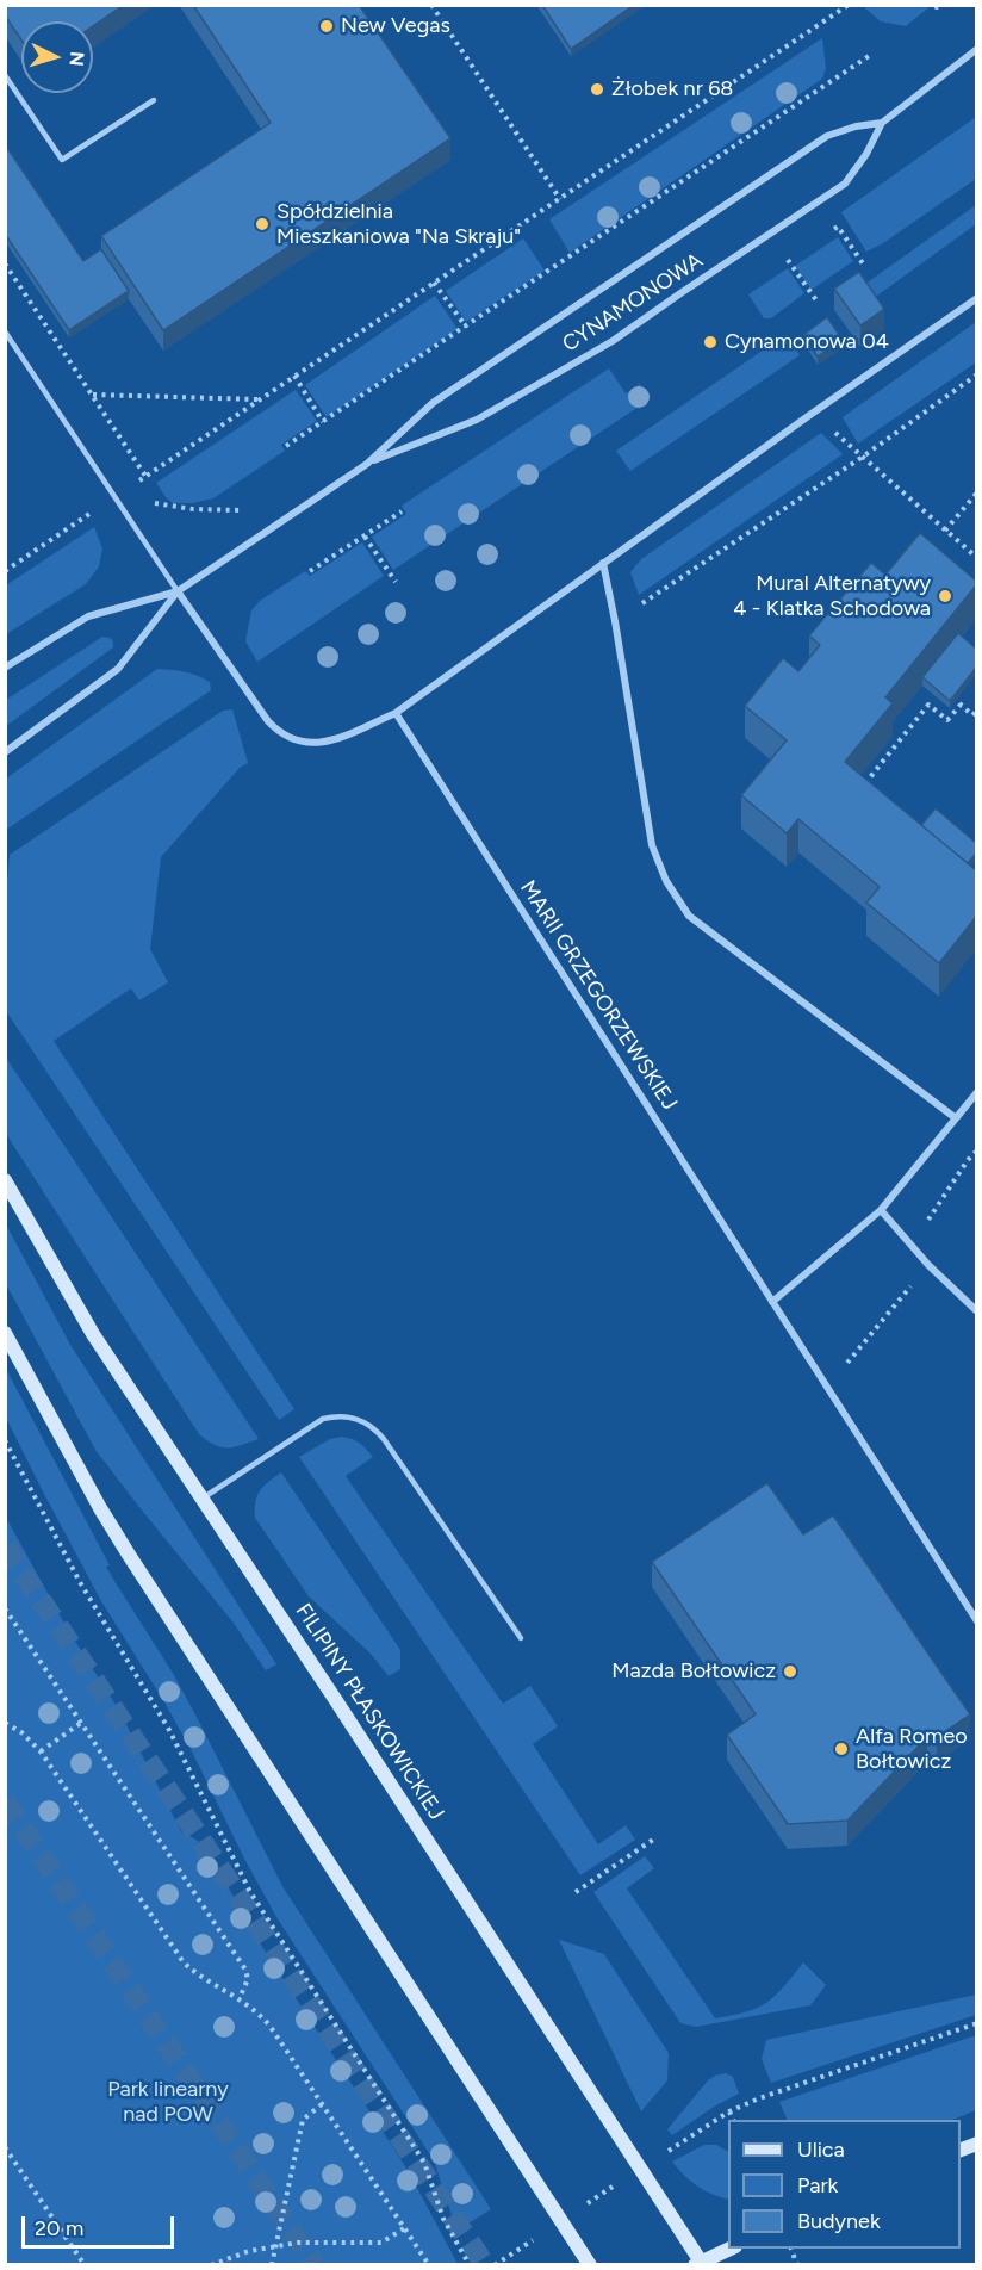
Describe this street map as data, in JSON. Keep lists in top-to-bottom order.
{
  "streets": {
    "main road": ["FILIPINY PŁASKOWICKIEJ"],
    "street": ["CYNAMONOWA", "MARII GRZEGORZEWSKIEJ"]
  },
  "parks": ["Park linearny nad POW"],
  "places": [
    "New Vegas",
    "Żłobek nr 68",
    "Spółdzielnia Mieszkaniowa \"Na Skraju\"",
    "Cynamonowa 04",
    "Mural Alternatywy 4 - Klatka Schodowa",
    "Mazda Bołtowicz",
    "Alfa Romeo Bołtowicz"
  ],
  "legend": ["Ulica", "Park", "Budynek"],
  "scale_bar": "20 m",
  "north": "right"
}
